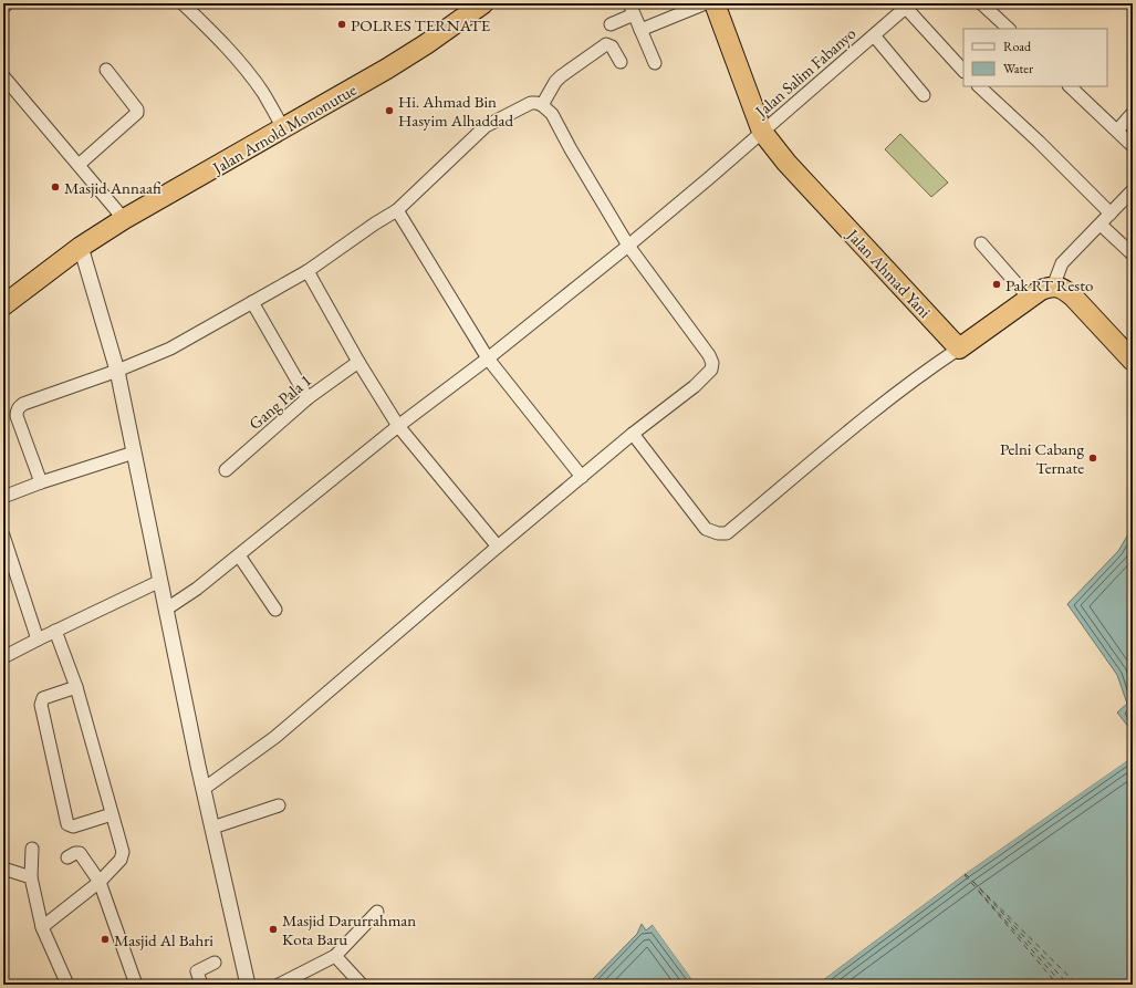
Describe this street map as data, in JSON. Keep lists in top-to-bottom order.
{
  "streets": {
    "highway": ["Jalan Arnold Mononutue", "Jalan Ahmad Yani"],
    "street": ["Jalan Salim Fabanyo", "Gang Pala 1"]
  },
  "crossings": [
    ["Jalan Salim Fabanyo", "Jalan Ahmad Yani"]
  ],
  "places": [
    "POLRES TERNATE",
    "Hi. Ahmad Bin Hasyim Alhaddad",
    "Masjid Annaafi",
    "Pak RT Resto",
    "Pelni Cabang Ternate",
    "Masjid Darurrahman Kota Baru",
    "Masjid Al Bahri"
  ],
  "legend": ["Road", "Water"]
}
